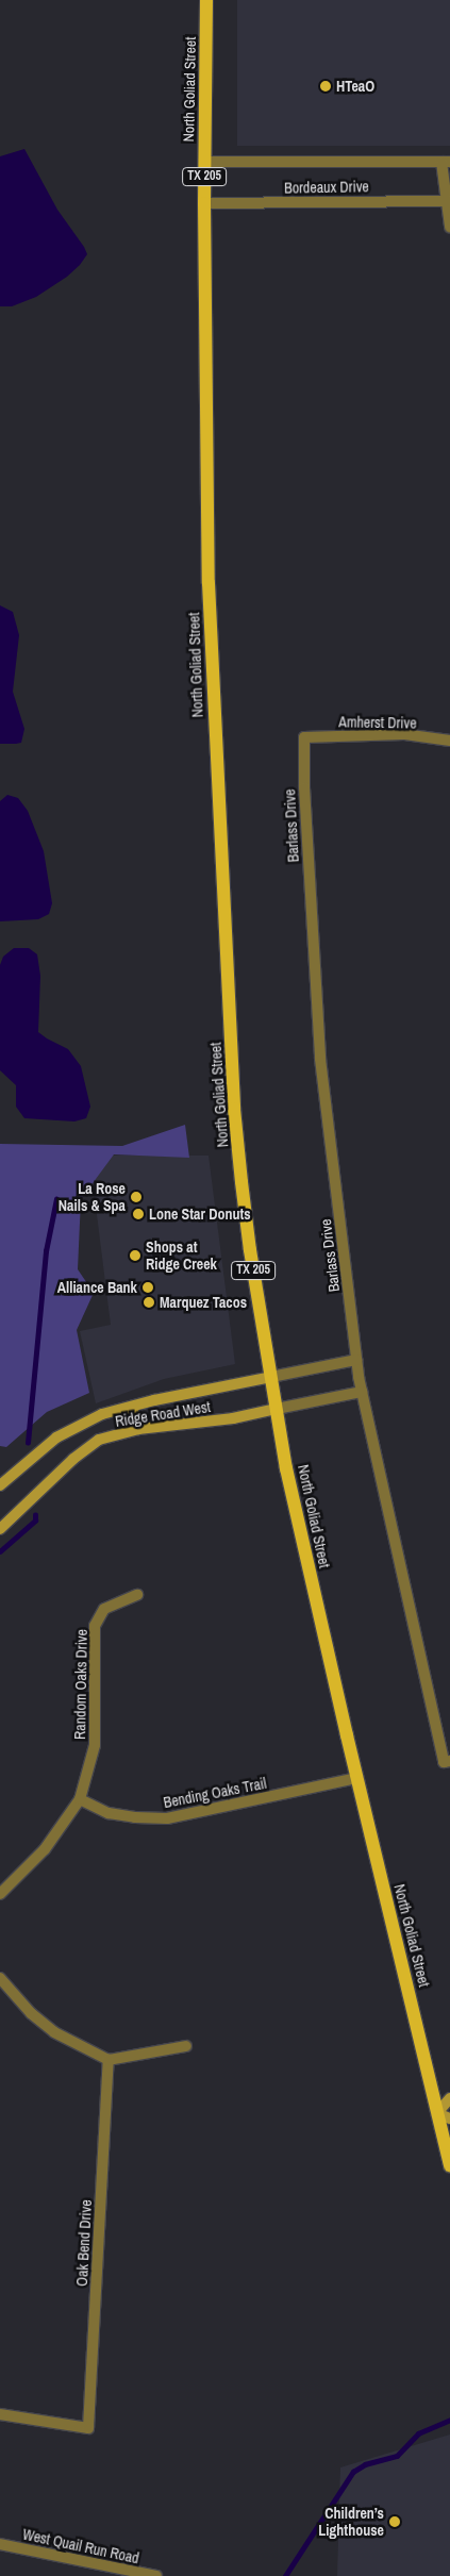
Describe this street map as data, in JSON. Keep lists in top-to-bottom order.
{
  "streets": {
    "main road": ["North Goliad Street", "TX 205"],
    "street": [
      "Bordeaux Drive",
      "Amherst Drive",
      "Barlass Drive",
      "Ridge Road West",
      "Random Oaks Drive",
      "Bending Oaks Trail",
      "Oak Bend Drive",
      "West Quail Run Road"
    ]
  },
  "crossings": [
    ["North Goliad Street", "Bordeaux Drive"],
    ["North Goliad Street", "Ridge Road West"],
    ["North Goliad Street", "Bending Oaks Trail"],
    ["Amherst Drive", "Barlass Drive"],
    ["Barlass Drive", "Ridge Road West"],
    ["Random Oaks Drive", "Bending Oaks Trail"]
  ],
  "places": [
    "HTeaO",
    "La Rose Nails & Spa",
    "Lone Star Donuts",
    "Shops at Ridge Creek",
    "Alliance Bank",
    "Marquez Tacos",
    "Children’s Lighthouse"
  ]
}
